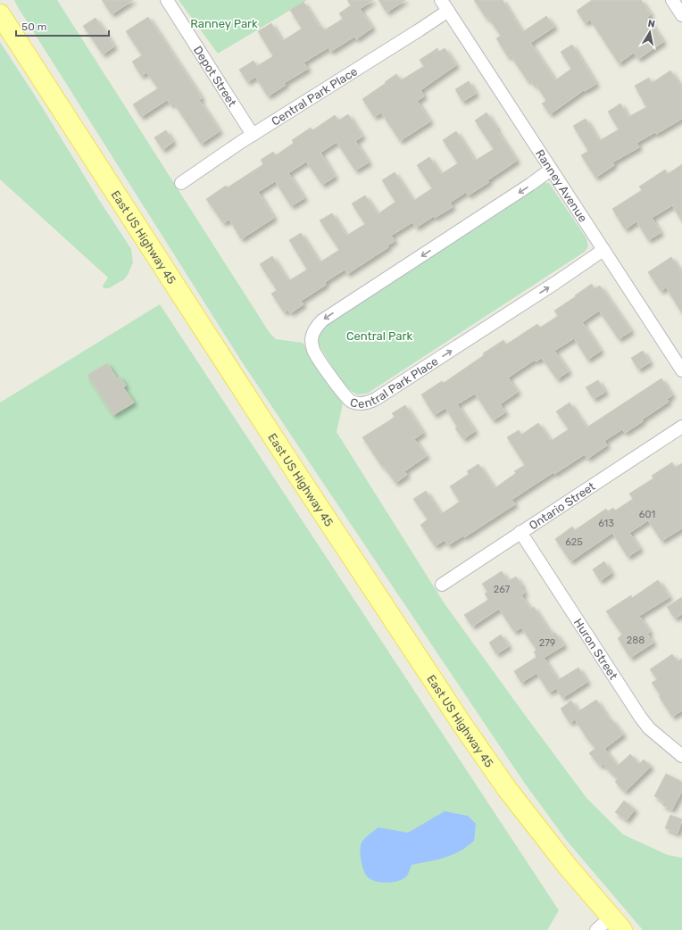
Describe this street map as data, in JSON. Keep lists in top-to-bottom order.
{
  "streets": {
    "main road": ["East US Highway 45"],
    "street": [
      "Depot Street",
      "Central Park Place",
      "Ranney Avenue",
      "Ontario Street",
      "Huron Street"
    ]
  },
  "crossings": [
    ["Depot Street", "Central Park Place"],
    ["Central Park Place", "Ranney Avenue"],
    ["Ontario Street", "Huron Street"]
  ],
  "parks": ["Ranney Park", "Central Park"],
  "house_numbers": [
    "601",
    "613",
    "625",
    "267",
    "288",
    "279"
  ],
  "scale_bar": "50 m",
  "north": "top"
}
